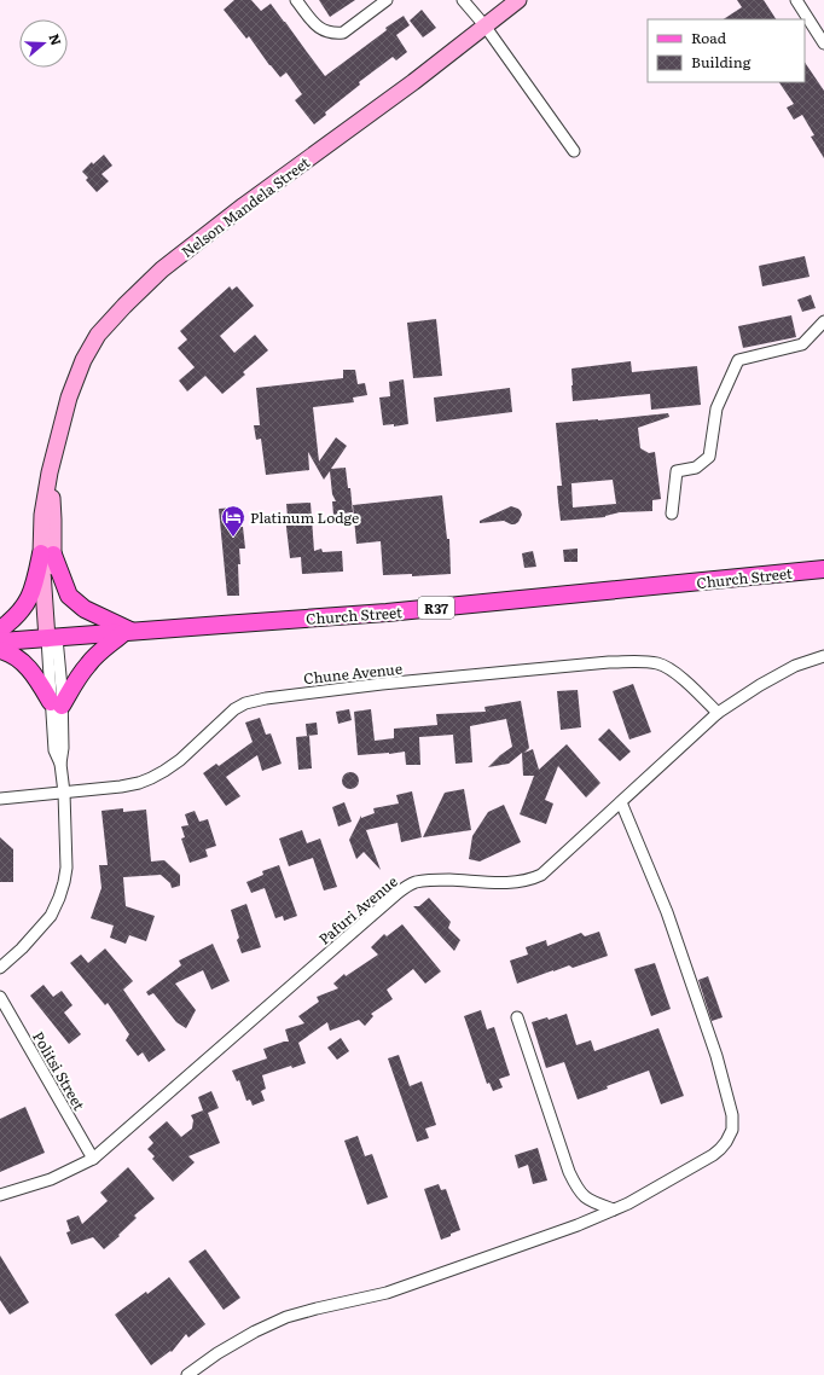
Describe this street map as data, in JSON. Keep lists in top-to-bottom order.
{
  "streets": {
    "main road": ["Church Street", "R37"],
    "street": [
      "Nelson Mandela Street",
      "Chune Avenue",
      "Pafuri Avenue",
      "Politsi Street"
    ]
  },
  "crossings": [
    ["Nelson Mandela Street", "Church Street"],
    ["Chune Avenue", "Pafuri Avenue"],
    ["Pafuri Avenue", "Politsi Street"]
  ],
  "places": {
    "hotel": ["Platinum Lodge"]
  },
  "legend": ["Road", "Building"],
  "north": "right"
}
